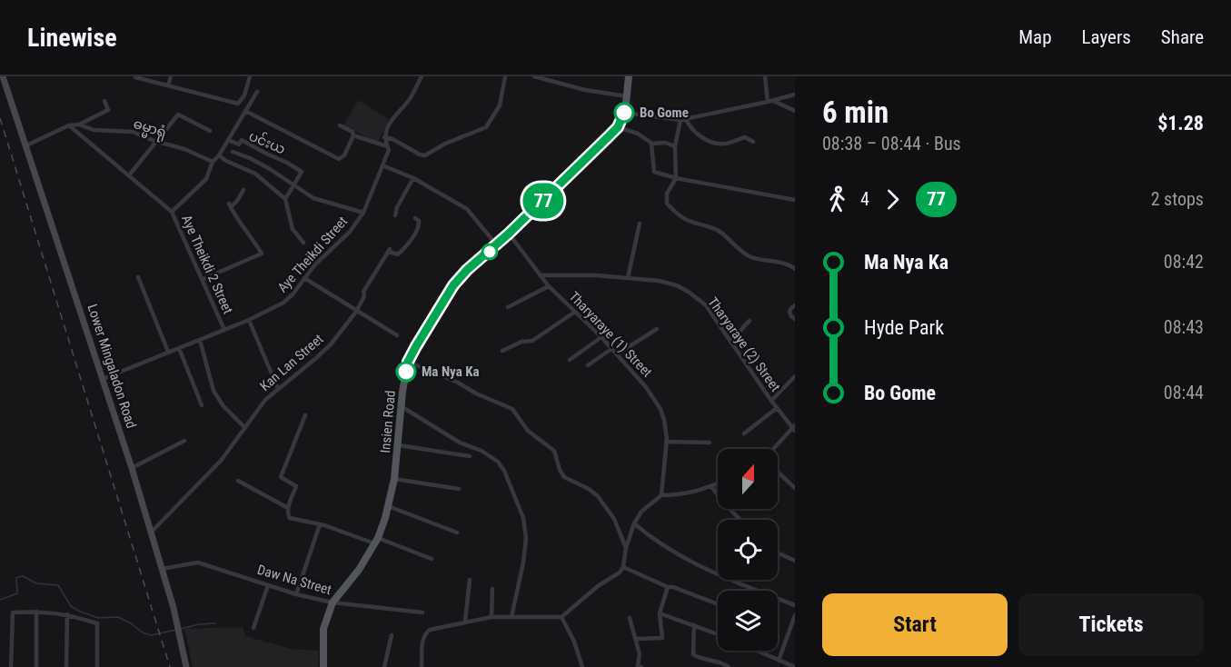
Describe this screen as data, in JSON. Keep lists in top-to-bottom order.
{
  "streets": {
    "main road": ["Lower Mingaladon Road", "Insien Road"],
    "street": [
      "ဓမ္မာရုံ",
      "ပင်းယ",
      "Aye Theikdi Street",
      "Aye Theikdi 2 Street",
      "Tharyaraye (1) Street",
      "Tharyaraye (2) Street",
      "Kan Lan Street",
      "Daw Na Street"
    ]
  },
  "crossings": [
    ["Aye Theikdi Street", "Aye Theikdi 2 Street"],
    ["Aye Theikdi Street", "Lower Mingaladon Road"],
    ["Tharyaraye (1) Street", "Tharyaraye (2) Street"],
    ["Tharyaraye (1) Street", "Insien Road"],
    ["Kan Lan Street", "Lower Mingaladon Road"],
    ["Lower Mingaladon Road", "Daw Na Street"],
    ["Insien Road", "Daw Na Street"]
  ],
  "places": ["Bo Gome", "Ma Nya Ka"],
  "lines": ["bus line 77"],
  "north": "top",
  "page": {
    "header": "Linewise",
    "nav": ["Map", "Layers", "Share"],
    "on_map": "77",
    "heading": ["6 min", "08:38 – 08:44 · Bus", "$1.28"],
    "legs": ["4", "77", "2 stops"],
    "list": [
      {
        "name": "Ma Nya Ka",
        "value": "08:42"
      },
      {
        "name": "Hyde Park",
        "value": "08:43"
      },
      {
        "name": "Bo Gome",
        "value": "08:44"
      }
    ],
    "buttons": ["Start", "Tickets"]
  }
}
